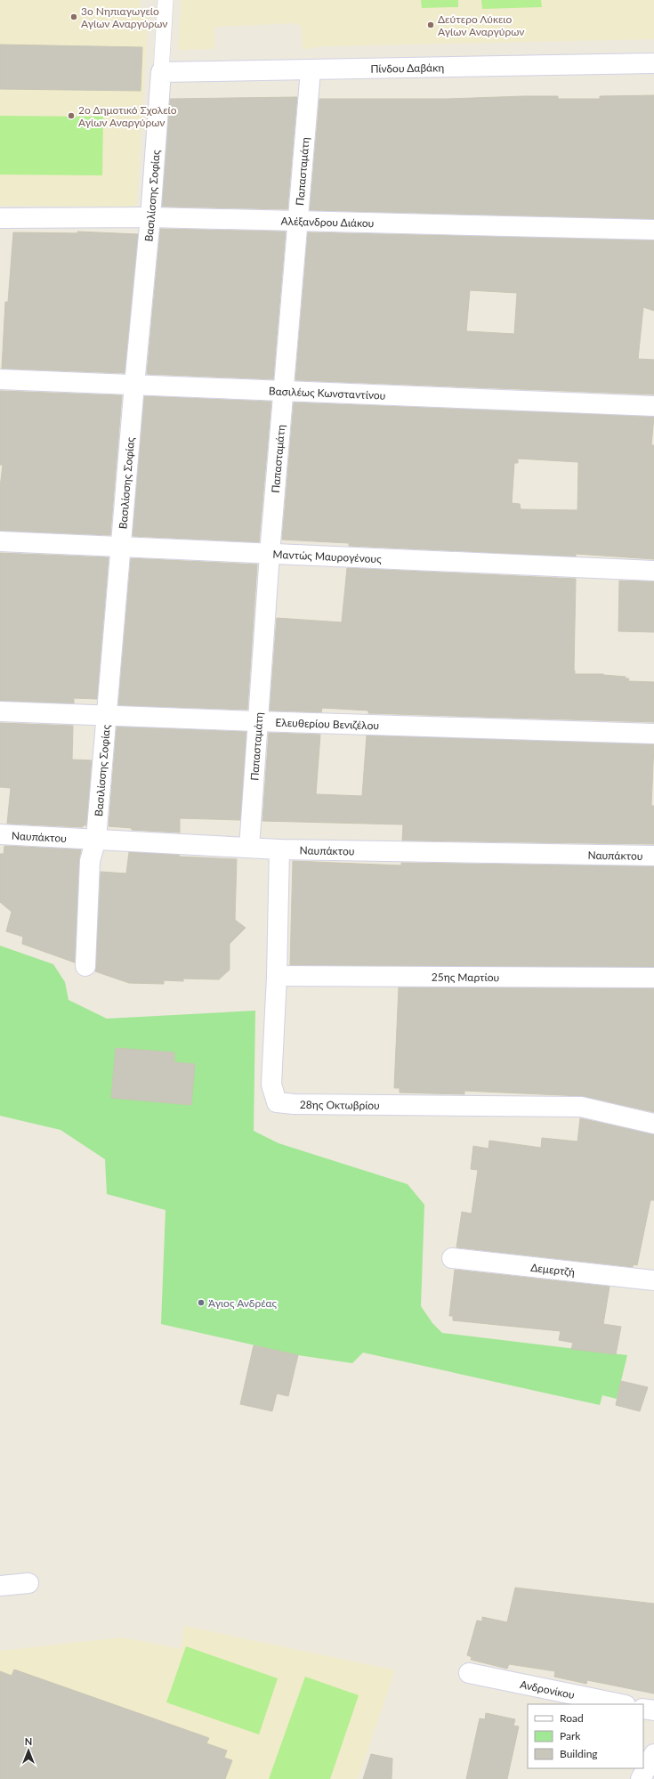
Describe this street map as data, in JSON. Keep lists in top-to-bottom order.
{
  "streets": {
    "street": [
      "Πίνδου Δαβάκη",
      "Παπασταμάτη",
      "Βασιλίσσης Σοφίας",
      "Αλέξανδρου Διάκου",
      "Βασιλέως Κωνσταντίνου",
      "Μαντώς Μαυρογένους",
      "Ελευθερίου Βενιζέλου",
      "Ναυπάκτου",
      "25ης Μαρτίου",
      "28ης Οκτωβρίου",
      "Δεμερτζή",
      "Ανδρονίκου"
    ]
  },
  "crossings": [
    ["Πίνδου Δαβάκη", "Παπασταμάτη"],
    ["Πίνδου Δαβάκη", "Βασιλίσσης Σοφίας"],
    ["Παπασταμάτη", "Αλέξανδρου Διάκου"],
    ["Παπασταμάτη", "Βασιλέως Κωνσταντίνου"],
    ["Παπασταμάτη", "Μαντώς Μαυρογένους"],
    ["Παπασταμάτη", "Ελευθερίου Βενιζέλου"],
    ["Παπασταμάτη", "Ναυπάκτου"],
    ["Βασιλίσσης Σοφίας", "Αλέξανδρου Διάκου"],
    ["Βασιλίσσης Σοφίας", "Βασιλέως Κωνσταντίνου"],
    ["Βασιλίσσης Σοφίας", "Μαντώς Μαυρογένους"],
    ["Βασιλίσσης Σοφίας", "Ελευθερίου Βενιζέλου"],
    ["Βασιλίσσης Σοφίας", "Ναυπάκτου"],
    ["Ναυπάκτου", "28ης Οκτωβρίου"],
    ["25ης Μαρτίου", "28ης Οκτωβρίου"]
  ],
  "places": [
    "3ο Νηπιαγωγείο Αγίων Αναργύρων",
    "Δεύτερο Λύκειο Αγίων Αναργύρων",
    "2ο Δημοτικό Σχολείο Αγίων Αναργύρων",
    "Άγιος Ανδρέας"
  ],
  "legend": ["Road", "Park", "Building"],
  "north": "top"
}
